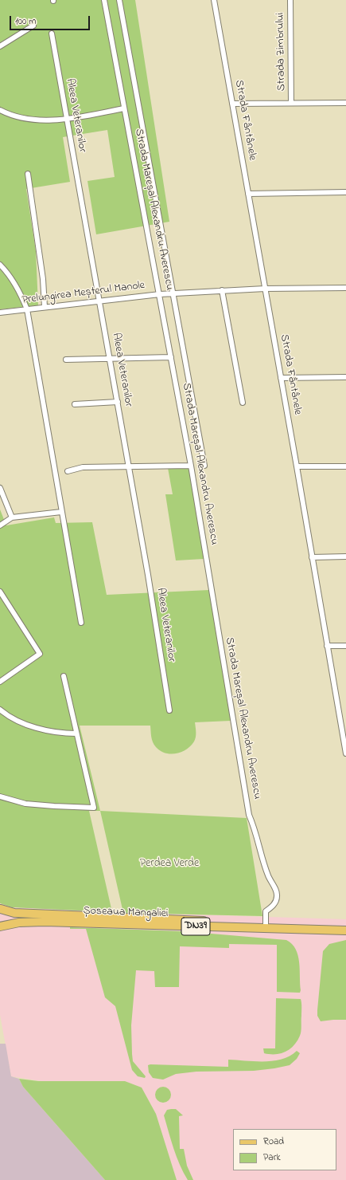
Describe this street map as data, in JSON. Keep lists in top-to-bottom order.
{
  "streets": {
    "main road": ["Șoseaua Mangaliei", "DN39"],
    "street": [
      "Strada Zimbrului",
      "Aleea Veteranilor",
      "Strada Fântânele",
      "Strada Mareșal Alexandru Averescu",
      "Prelungirea Meșterul Manole"
    ]
  },
  "crossings": [
    ["Aleea Veteranilor", "Prelungirea Meșterul Manole"],
    ["Strada Fântânele", "Prelungirea Meșterul Manole"],
    ["Strada Mareșal Alexandru Averescu", "Prelungirea Meșterul Manole"],
    ["Strada Mareșal Alexandru Averescu", "Șoseaua Mangaliei"],
    ["Șoseaua Mangaliei", "DN39"]
  ],
  "parks": ["Perdea Verde"],
  "legend": ["Road", "Park"],
  "scale_bar": "100 m"
}
